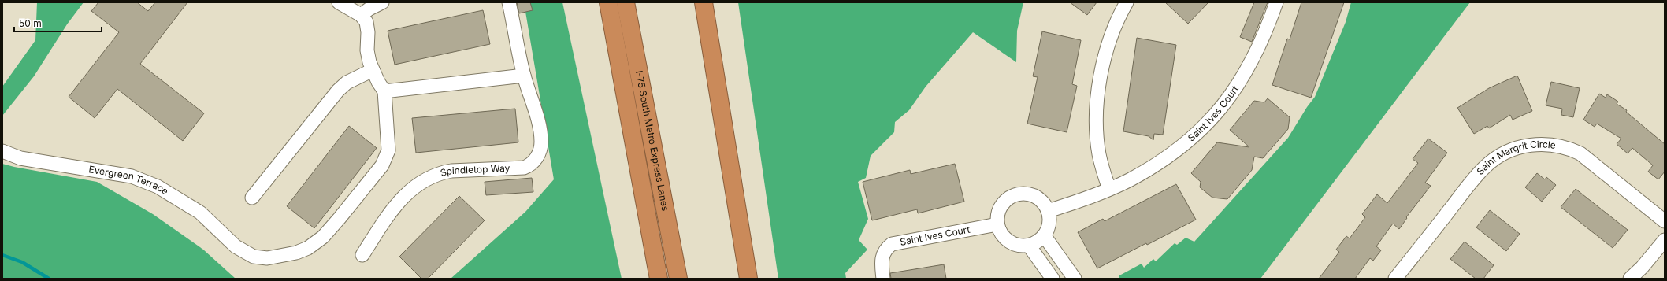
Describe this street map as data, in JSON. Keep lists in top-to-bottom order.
{
  "streets": {
    "highway": ["I-75 South Metro Express Lanes"],
    "street": [
      "Saint Ives Court",
      "Saint Margrit Circle",
      "Spindletop Way",
      "Evergreen Terrace"
    ]
  },
  "scale_bar": "50 m"
}
